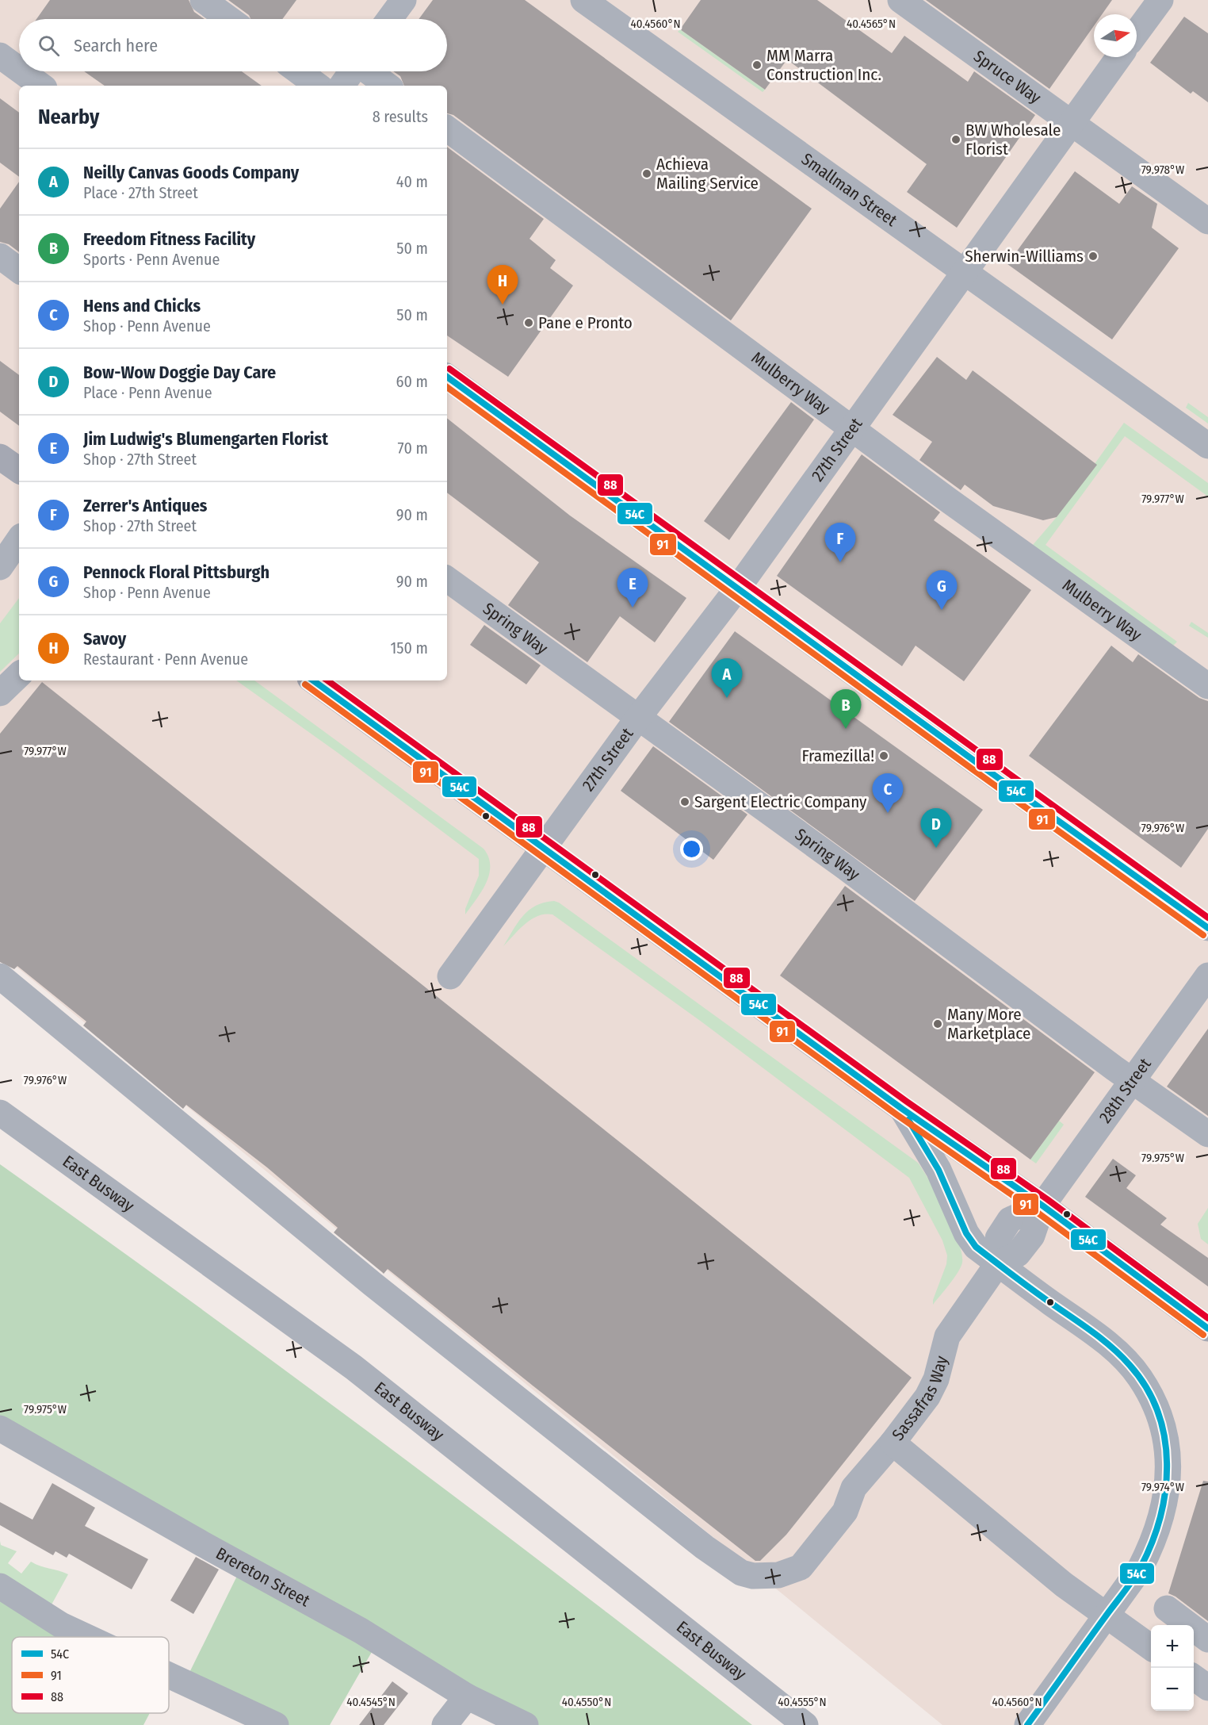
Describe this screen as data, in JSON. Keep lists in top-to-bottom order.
{
  "streets": {
    "street": [
      "Spruce Way",
      "Smallman Street",
      "Mulberry Way",
      "27th Street",
      "Spring Way",
      "28th Street",
      "East Busway",
      "Sassafras Way",
      "Brereton Street"
    ]
  },
  "crossings": [
    ["Spruce Way", "27th Street"],
    ["Smallman Street", "27th Street"],
    ["Mulberry Way", "27th Street"],
    ["27th Street", "Spring Way"],
    ["Spring Way", "28th Street"],
    ["28th Street", "Sassafras Way"]
  ],
  "places": [
    "MM Marra Construction Inc.",
    "BW Wholesale Florist",
    "Achieva Mailing Service",
    "Sherwin-Williams",
    "Pane e Pronto",
    "Framezilla!",
    "Sargent Electric Company",
    "Many More Marketplace"
  ],
  "lines": ["transit line 88", "transit line 54C", "transit line 91"],
  "legend": ["54C", "91", "88"],
  "north": "right",
  "page": {
    "search": "Search here",
    "heading": ["Nearby", "8 results"],
    "list": [
      {
        "mark": "A",
        "name": "Neilly Canvas Goods Company",
        "note": "Place · 27th Street",
        "value": "40 m"
      },
      {
        "mark": "B",
        "name": "Freedom Fitness Facility",
        "note": "Sports · Penn Avenue",
        "value": "50 m"
      },
      {
        "mark": "C",
        "name": "Hens and Chicks",
        "note": "Shop · Penn Avenue",
        "value": "50 m"
      },
      {
        "mark": "D",
        "name": "Bow-Wow Doggie Day Care",
        "note": "Place · Penn Avenue",
        "value": "60 m"
      },
      {
        "mark": "E",
        "name": "Jim Ludwig's Blumengarten Florist",
        "note": "Shop · 27th Street",
        "value": "70 m"
      },
      {
        "mark": "F",
        "name": "Zerrer's Antiques",
        "note": "Shop · 27th Street",
        "value": "90 m"
      },
      {
        "mark": "G",
        "name": "Pennock Floral Pittsburgh",
        "note": "Shop · Penn Avenue",
        "value": "90 m"
      },
      {
        "mark": "H",
        "name": "Savoy",
        "note": "Restaurant · Penn Avenue",
        "value": "150 m"
      }
    ],
    "pins": [
      "H",
      "F",
      "E",
      "G",
      "A",
      "B",
      "C",
      "D"
    ],
    "map_buttons": ["+", "−"]
  },
  "coordinates": [
    "40.4560°N",
    "40.4565°N",
    "79.978°W",
    "79.977°W",
    "79.976°W",
    "79.975°W",
    "79.974°W",
    "40.4545°N",
    "40.4550°N",
    "40.4555°N"
  ]
}
